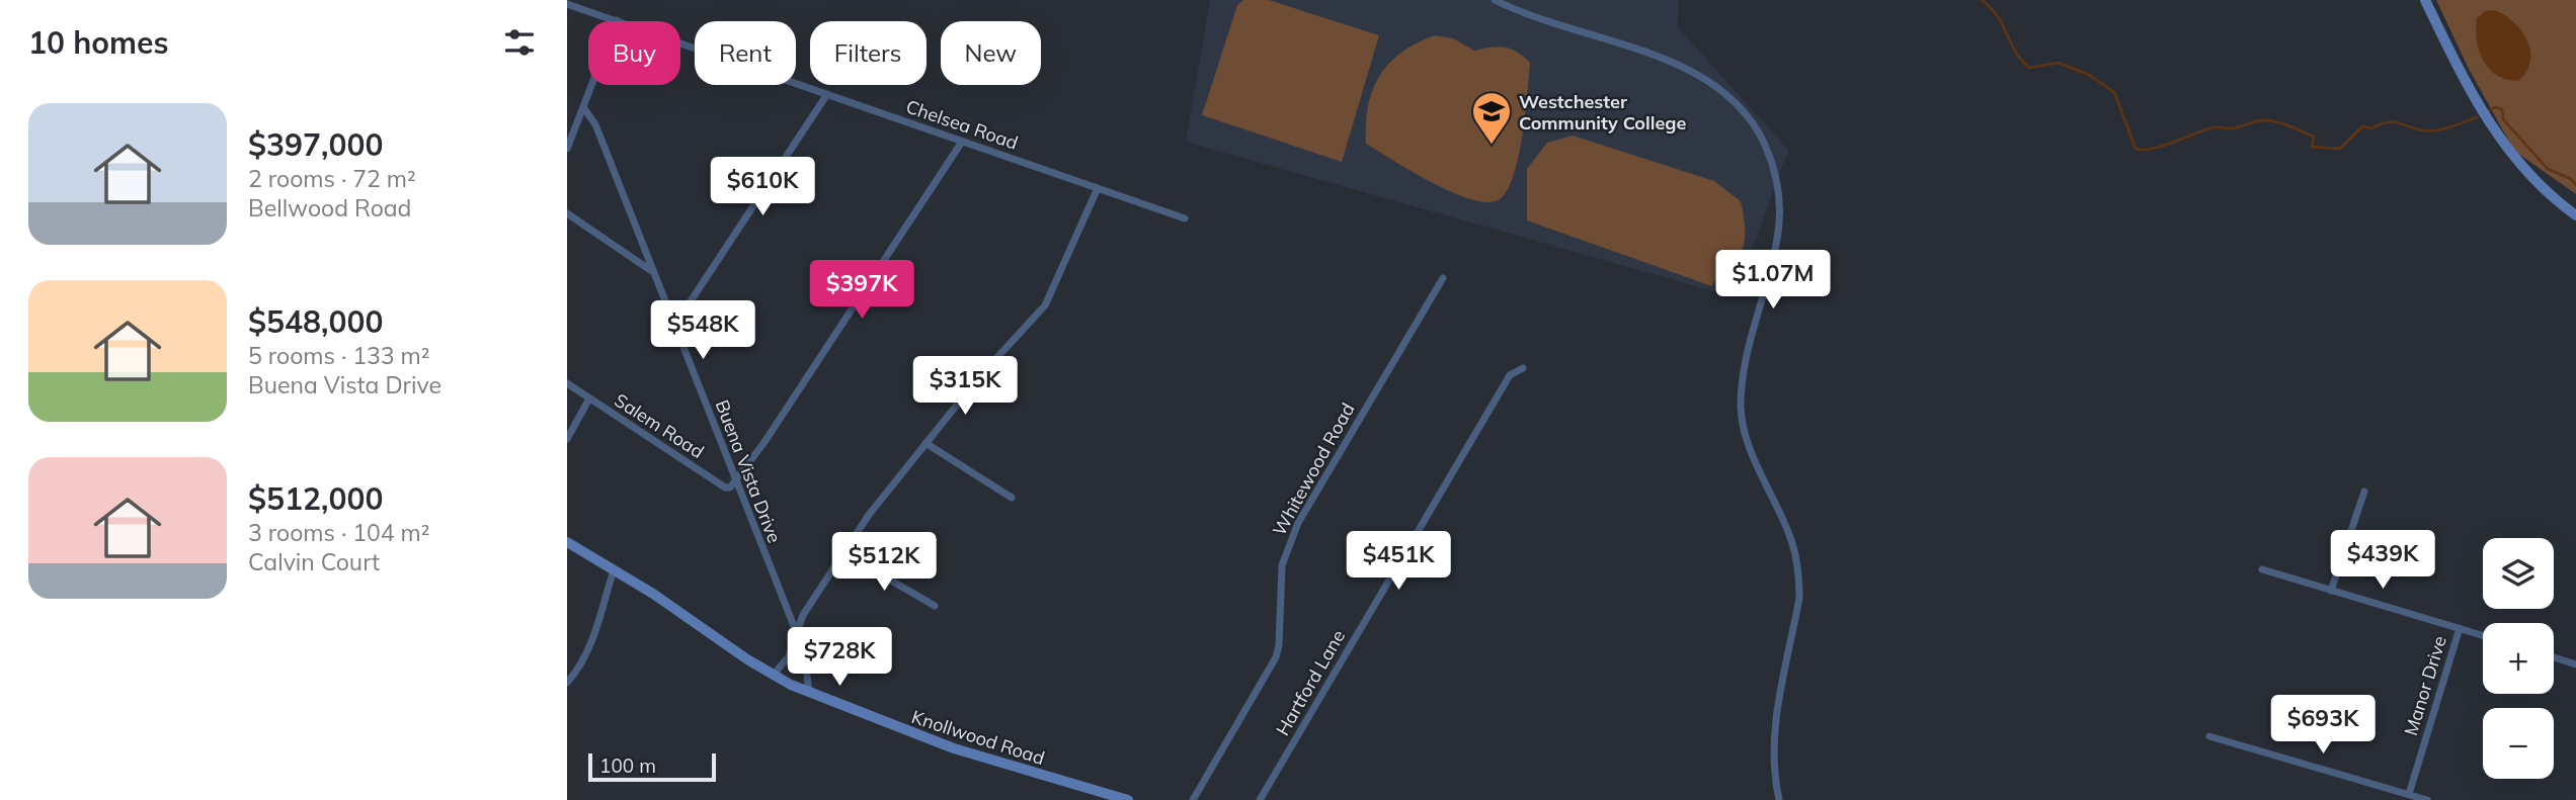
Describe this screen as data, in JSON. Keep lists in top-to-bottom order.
{
  "streets": {
    "main road": ["Knollwood Road"],
    "street": [
      "Chelsea Road",
      "Salem Road",
      "Whitewood Road",
      "Buena Vista Drive",
      "Hartford Lane",
      "Manor Drive"
    ]
  },
  "crossings": [
    ["Salem Road", "Buena Vista Drive"],
    ["Buena Vista Drive", "Knollwood Road"]
  ],
  "places": {
    "school or university": ["Westchester Community College"]
  },
  "scale_bar": "100 m",
  "page": {
    "heading": "10 homes",
    "chip": [
      "Buy",
      "Rent",
      "Filters",
      "New"
    ],
    "list": [
      {
        "name": "$397,000",
        "note": "2 rooms · 72 m² · Bellwood Road"
      },
      {
        "name": "$548,000",
        "note": "5 rooms · 133 m² · Buena Vista Drive"
      },
      {
        "name": "$512,000",
        "note": "3 rooms · 104 m² · Calvin Court"
      }
    ],
    "price": [
      "$610K",
      "$1.07M",
      "$397K",
      "$548K",
      "$315K",
      "$439K",
      "$451K",
      "$512K",
      "$728K",
      "$693K"
    ],
    "map_buttons": ["+", "−"],
    "scale": "100 m"
  }
}
